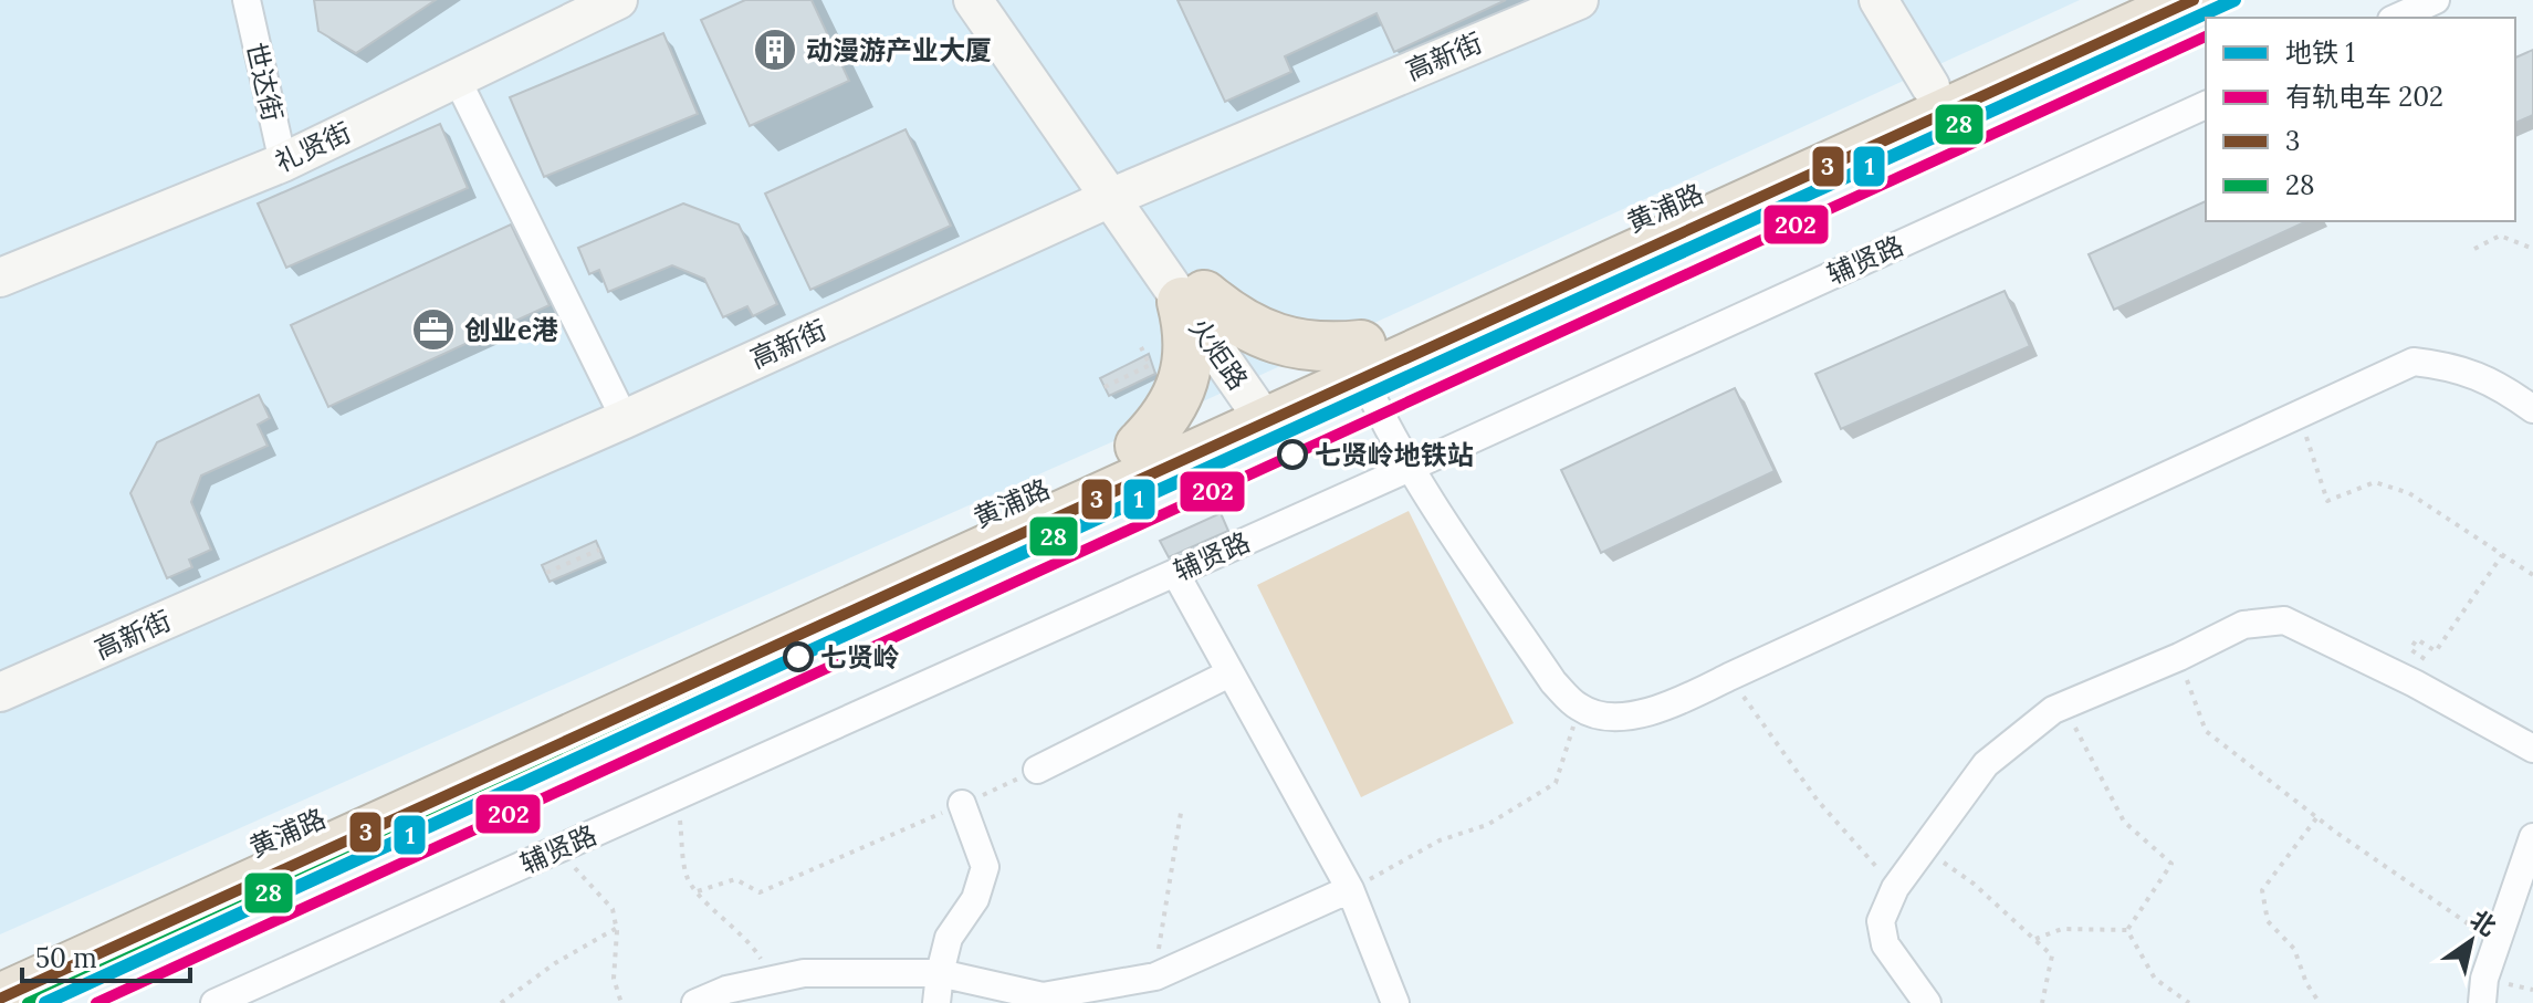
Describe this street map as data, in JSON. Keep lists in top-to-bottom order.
{
  "streets": {
    "highway": ["黄浦路"],
    "street": [
      "高新街",
      "世达街",
      "礼贤街",
      "辅贤路",
      "火炬路"
    ]
  },
  "crossings": [
    ["高新街", "火炬路"],
    ["世达街", "礼贤街"],
    ["黄浦路", "火炬路"]
  ],
  "places": {
    "building": ["动漫游产业大厦"],
    "office": ["创业e港"],
    "other": ["七贤岭地铁站", "七贤岭"]
  },
  "lines": [
    "metro line 1",
    "transit line 3",
    "transit line 28",
    "tram line 202"
  ],
  "legend": [
    "地铁 1",
    "有轨电车 202",
    "3",
    "28"
  ],
  "scale_bar": "50 m",
  "north": "top right"
}
